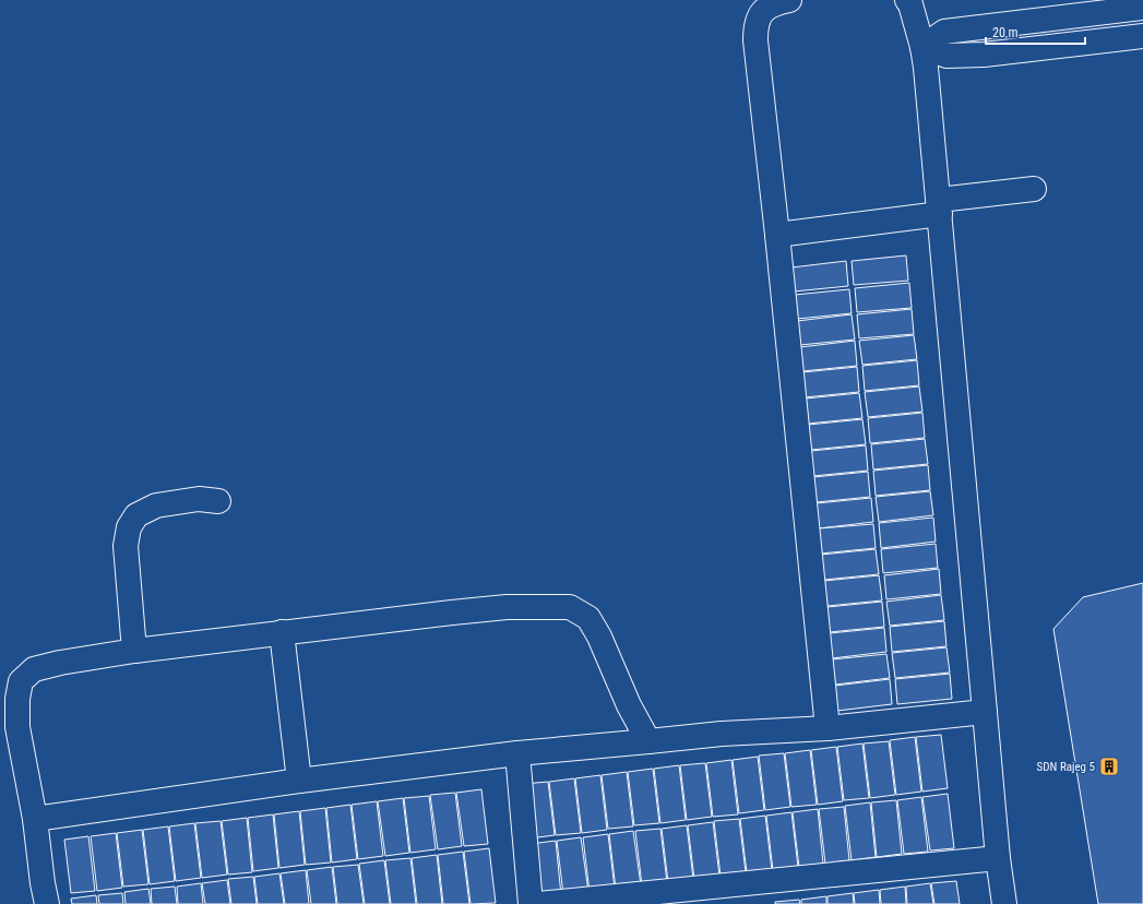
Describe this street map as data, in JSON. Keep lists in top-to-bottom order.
{
  "places": {
    "building": ["SDN Rajeg 5"]
  },
  "scale_bar": "20 m"
}
